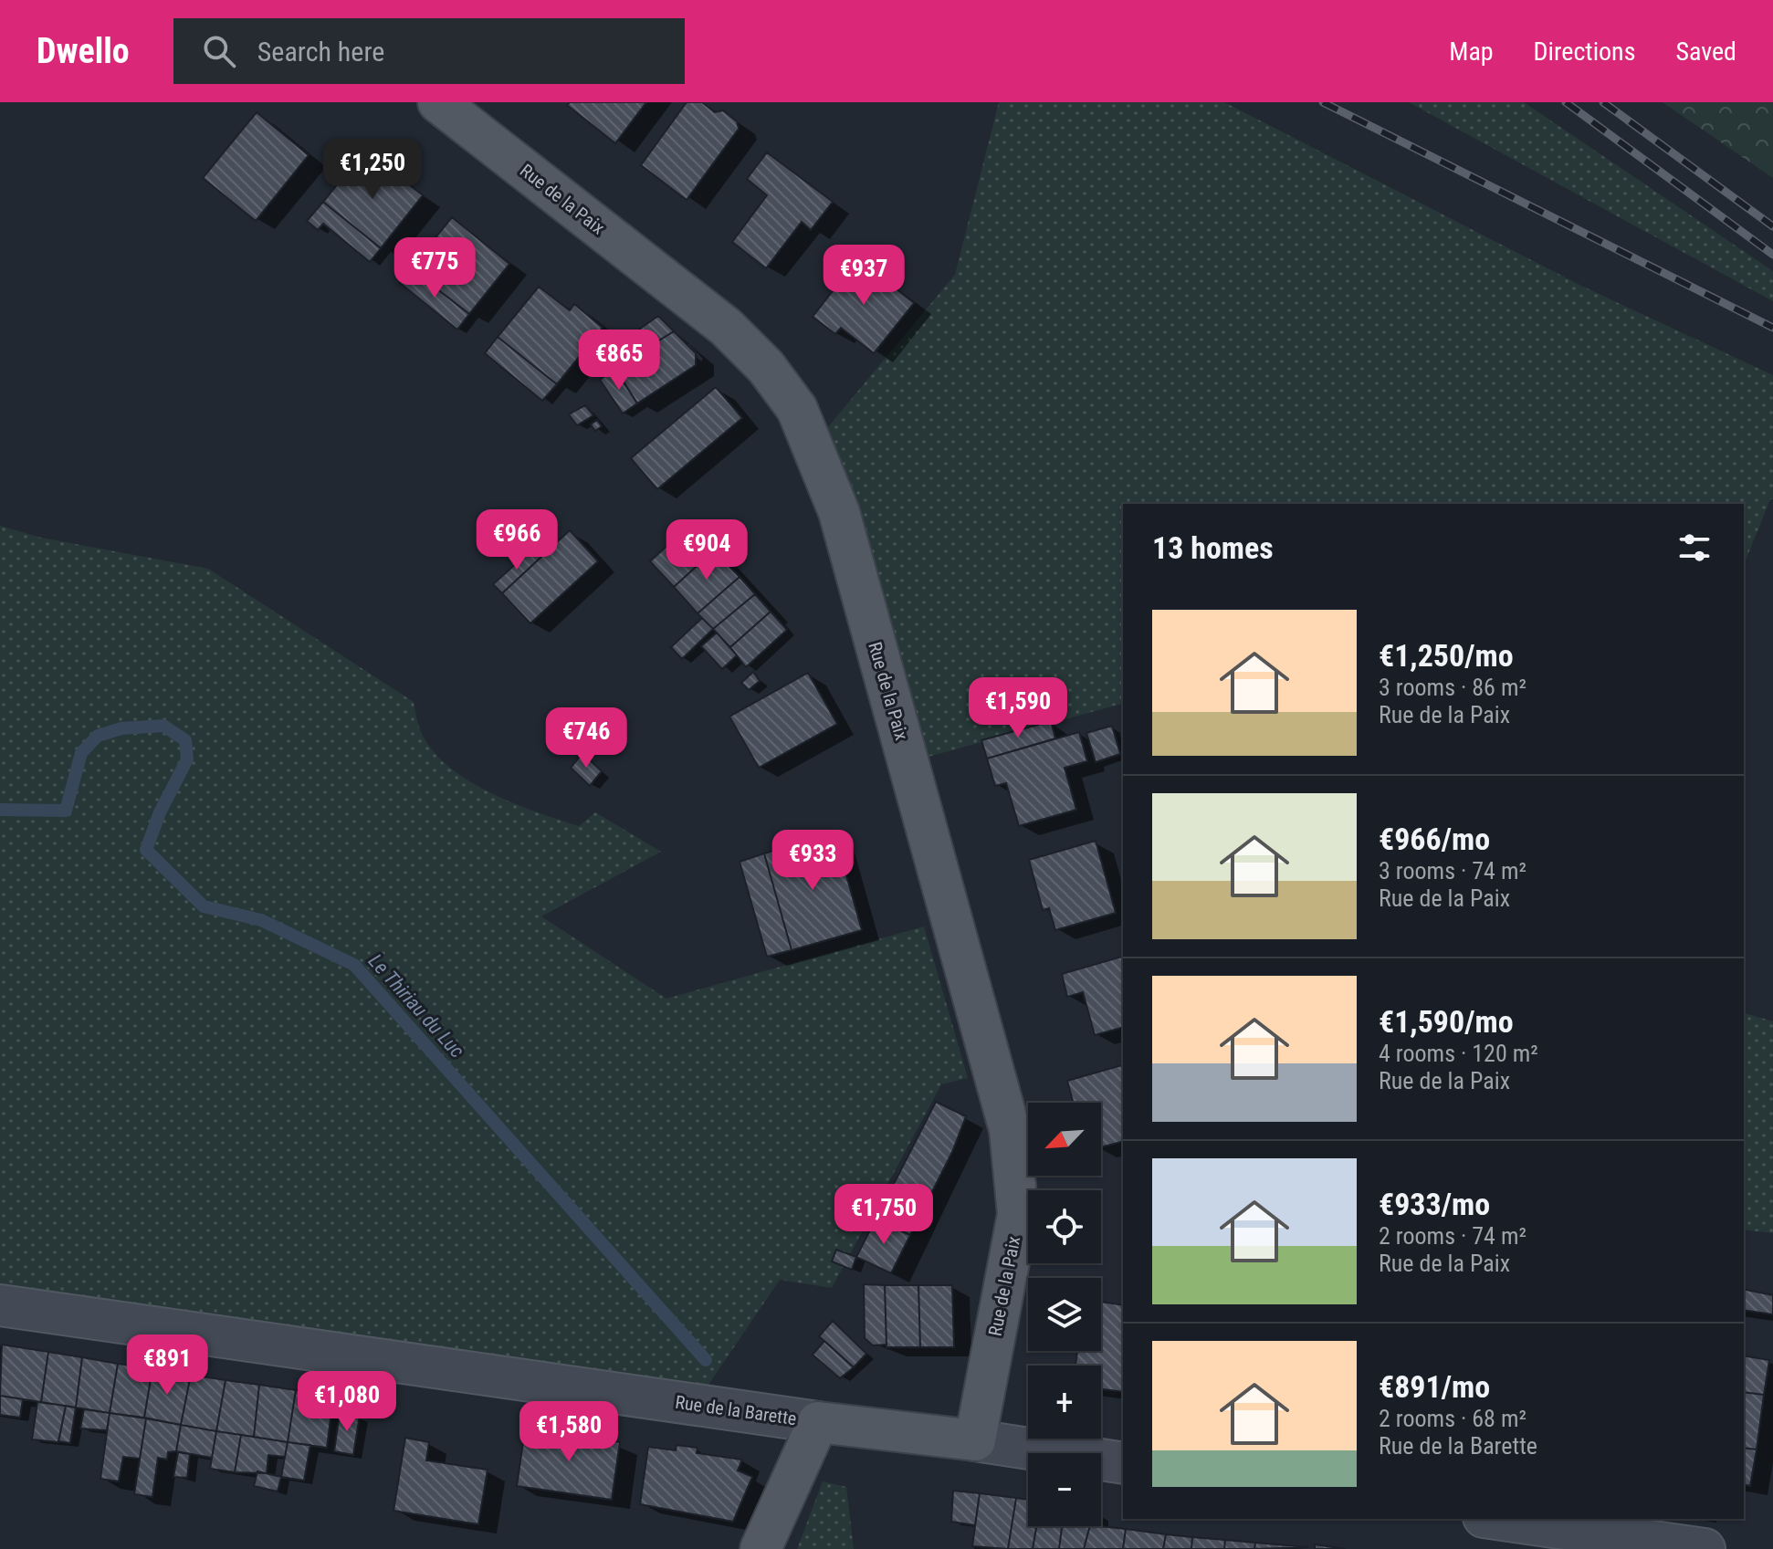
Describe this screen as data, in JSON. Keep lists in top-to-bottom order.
{
  "streets": {
    "main road": ["Rue de la Paix", "Rue de la Barette"]
  },
  "crossings": [
    ["Rue de la Paix", "Rue de la Barette"]
  ],
  "water": ["Le Thiriau du Luc"],
  "north": "bottom left",
  "page": {
    "header": "Dwello",
    "search": "Search here",
    "nav": ["Map", "Directions", "Saved"],
    "price": [
      "€1,250",
      "€775",
      "€937",
      "€865",
      "€966",
      "€904",
      "€1,590",
      "€746",
      "€933",
      "€1,750",
      "€891",
      "€1,080",
      "€1,580"
    ],
    "heading": "13 homes",
    "list": [
      {
        "name": "€1,250/mo",
        "note": "3 rooms · 86 m² · Rue de la Paix"
      },
      {
        "name": "€966/mo",
        "note": "3 rooms · 74 m² · Rue de la Paix"
      },
      {
        "name": "€1,590/mo",
        "note": "4 rooms · 120 m² · Rue de la Paix"
      },
      {
        "name": "€933/mo",
        "note": "2 rooms · 74 m² · Rue de la Paix"
      },
      {
        "name": "€891/mo",
        "note": "2 rooms · 68 m² · Rue de la Barette"
      }
    ],
    "map_buttons": ["+", "−"]
  }
}
